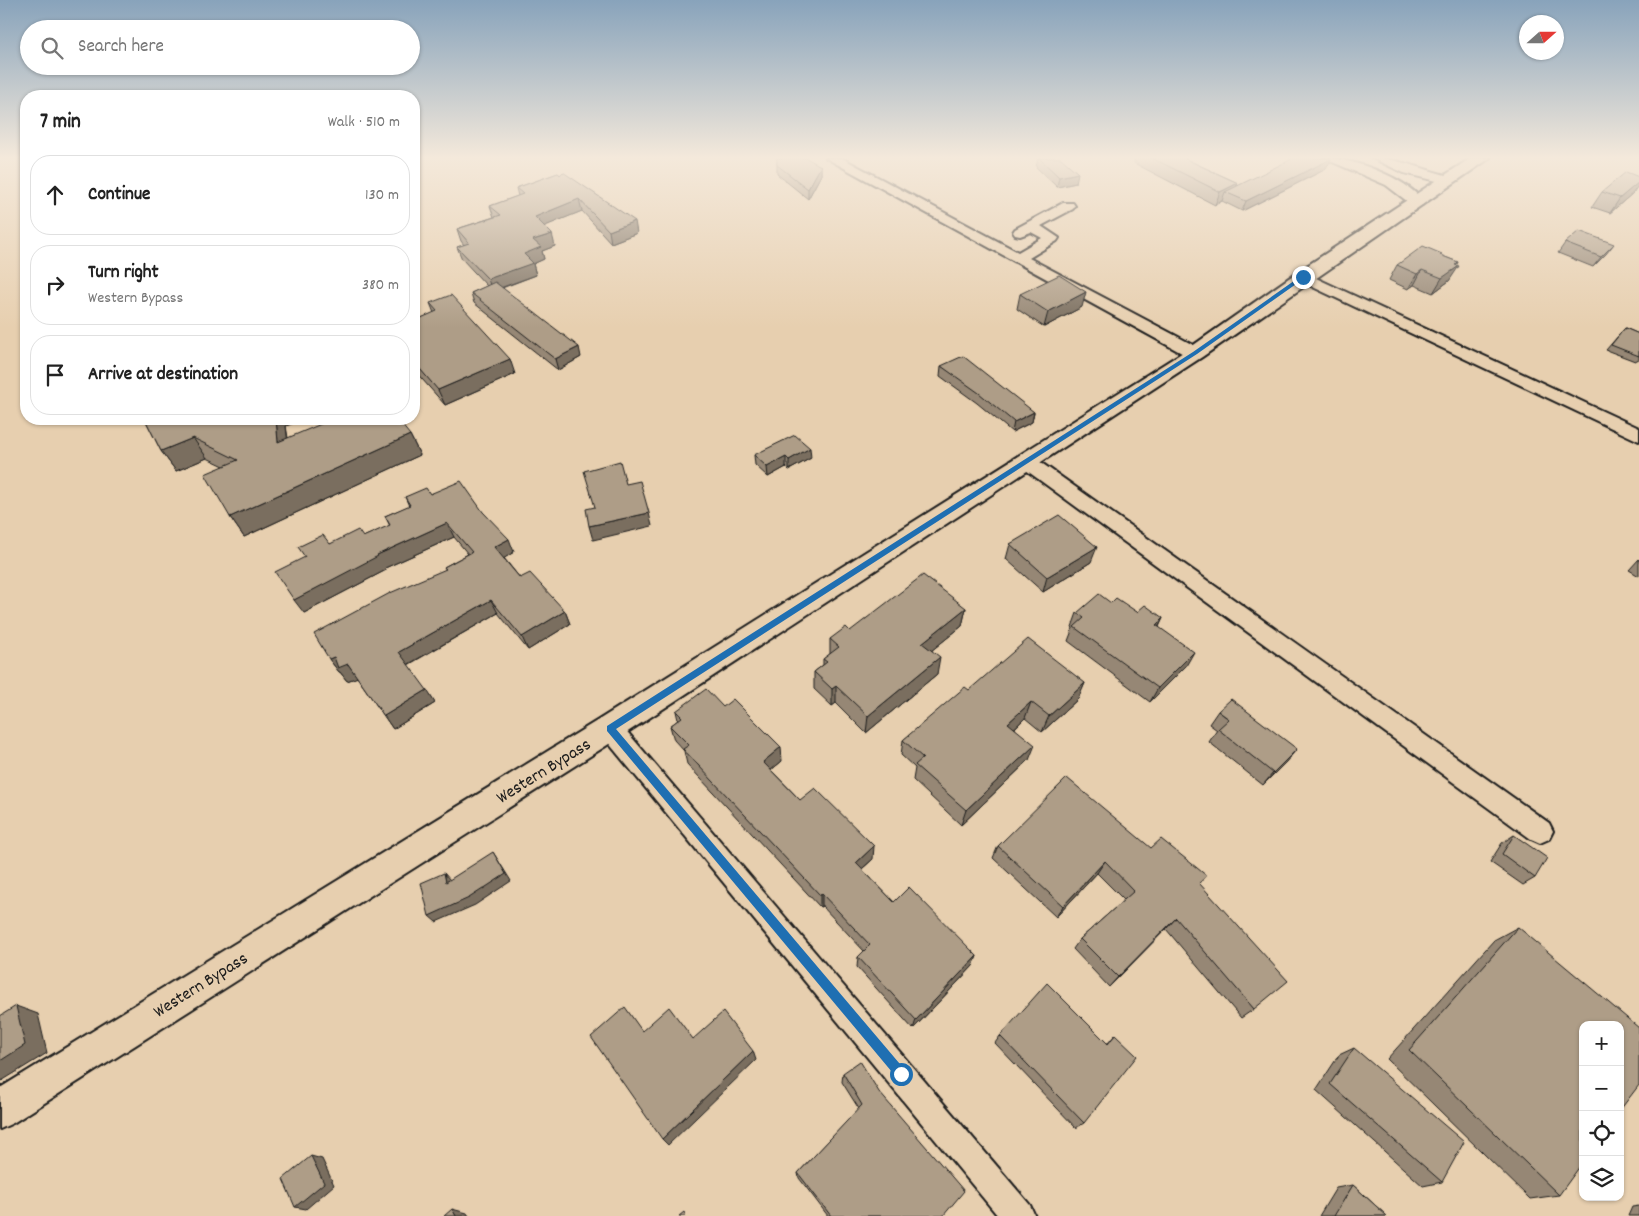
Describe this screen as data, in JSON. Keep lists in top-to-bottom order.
{
  "streets": {
    "main road": ["Western Bypass"]
  },
  "north": "right",
  "page": {
    "search": "Search here",
    "heading": ["7 min", "Walk · 510 m"],
    "list": [
      ["Continue", "130 m"],
      ["Turn right", "Western Bypass", "380 m"],
      "Arrive at destination"
    ],
    "map_buttons": ["+", "−"]
  }
}
